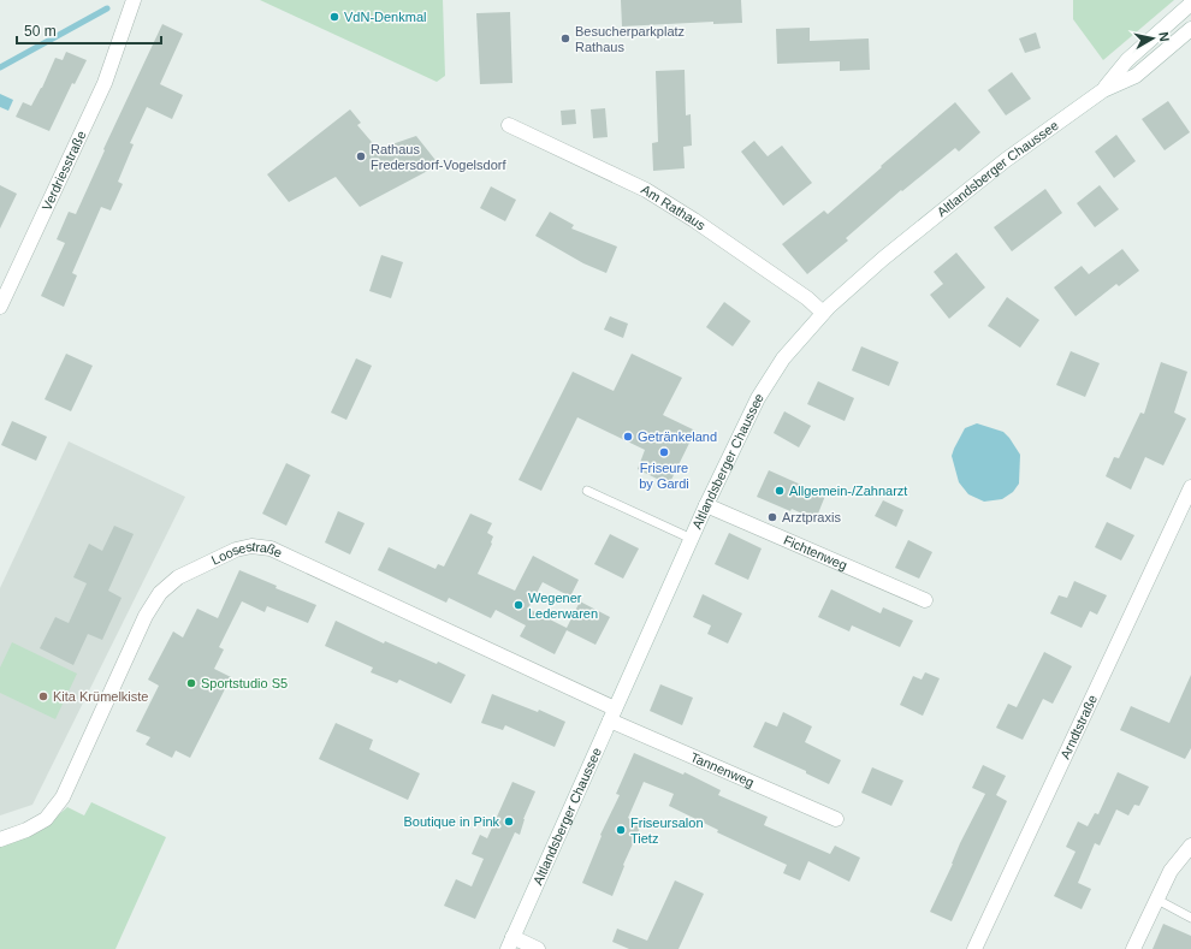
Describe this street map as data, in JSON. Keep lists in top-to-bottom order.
{
  "streets": {
    "street": [
      "Altlandsberger Chaussee",
      "Verdriesstraße",
      "Am Rathaus",
      "Fichtenweg",
      "Loosestraße",
      "Arndtstraße",
      "Tannenweg"
    ]
  },
  "crossings": [
    ["Altlandsberger Chaussee", "Am Rathaus"],
    ["Altlandsberger Chaussee", "Fichtenweg"],
    ["Altlandsberger Chaussee", "Loosestraße"],
    ["Altlandsberger Chaussee", "Tannenweg"],
    ["Loosestraße", "Tannenweg"]
  ],
  "places": [
    "VdN-Denkmal",
    "Besucherparkplatz Rathaus",
    "Rathaus Fredersdorf-Vogelsdorf",
    "Getränkeland",
    "Friseure by Gardi",
    "Allgemein-/Zahnarzt",
    "Arztpraxis",
    "Wegener Lederwaren",
    "Sportstudio S5",
    "Kita Krümelkiste",
    "Boutique in Pink",
    "Friseursalon Tietz"
  ],
  "scale_bar": "50 m",
  "north": "right"
}
